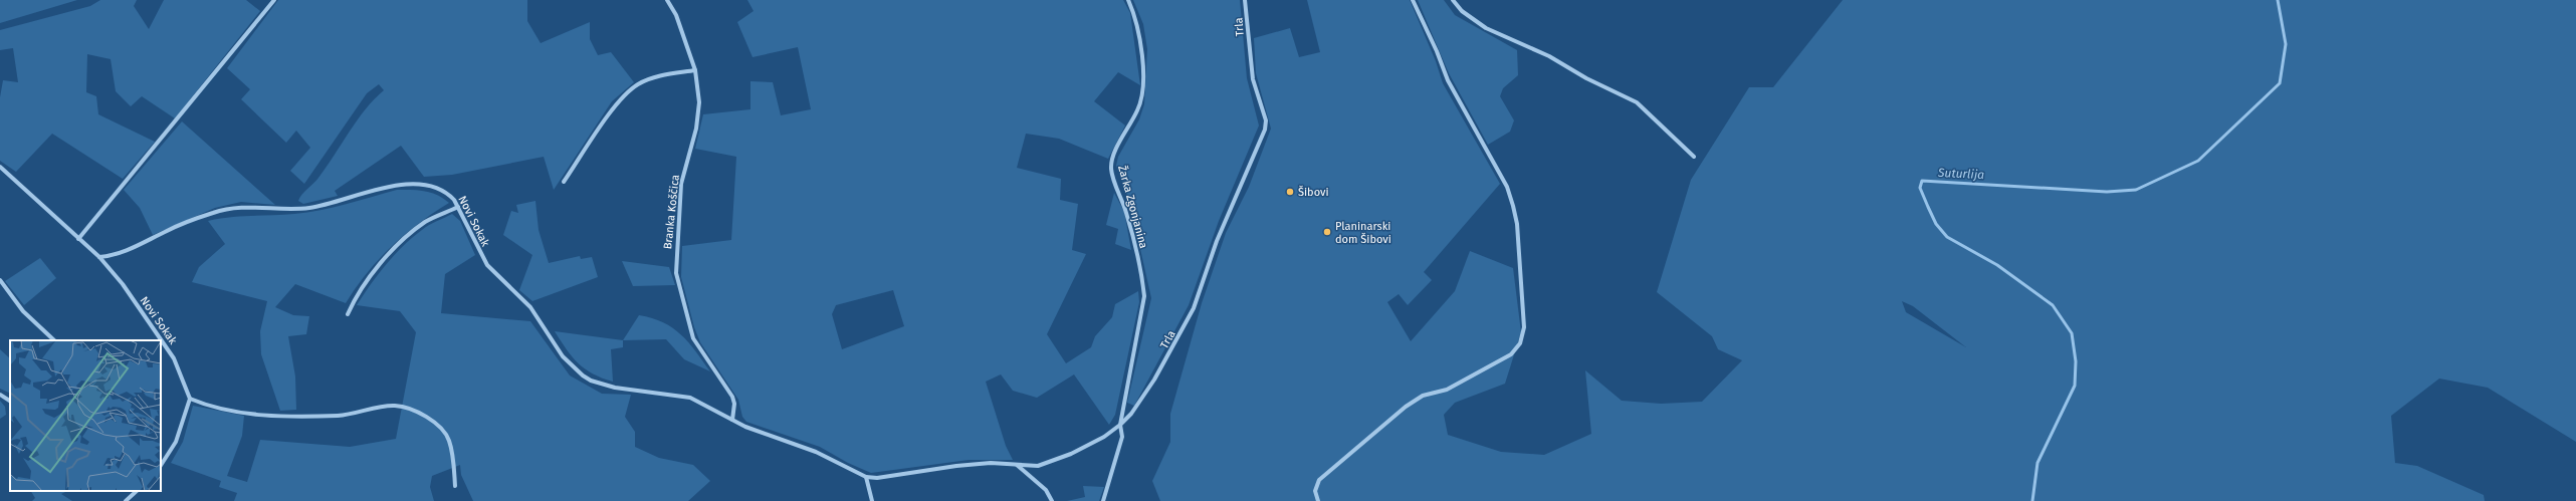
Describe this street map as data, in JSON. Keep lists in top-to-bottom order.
{
  "streets": {
    "street": [
      "Trla",
      "Žarka Zgonjanina",
      "Branka Koščica",
      "Novi Sokak"
    ]
  },
  "crossings": [
    ["Trla", "Žarka Zgonjanina"],
    ["Trla", "Novi Sokak"],
    ["Branka Koščica", "Novi Sokak"]
  ],
  "water": ["Suturlija"],
  "places": ["Šibovi", "Planinarski dom Šibovi"]
}
